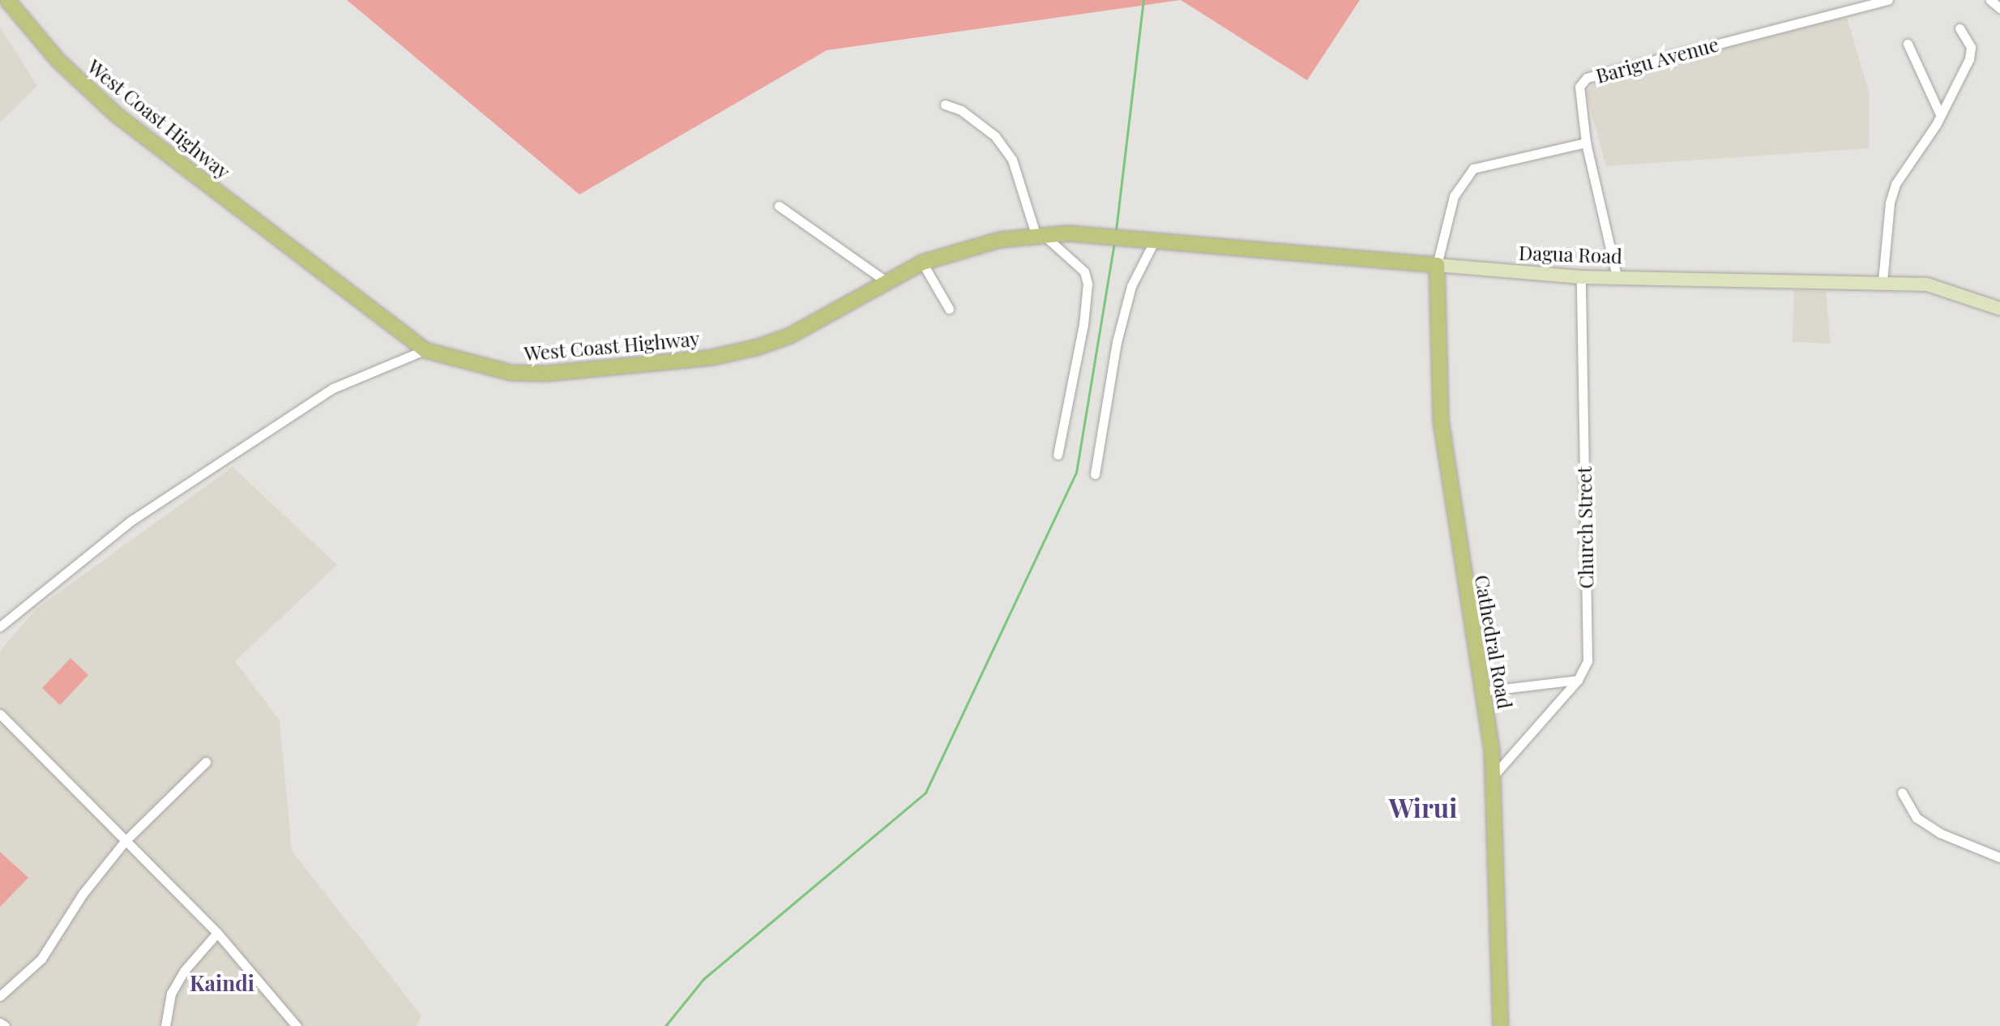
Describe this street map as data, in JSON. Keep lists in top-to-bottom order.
{
  "streets": {
    "main road": ["West Coast Highway", "Dagua Road", "Cathedral Road"],
    "street": ["Barigu Avenue", "Church Street"]
  },
  "crossings": [
    ["Barigu Avenue", "Dagua Road"],
    ["West Coast Highway", "Dagua Road"],
    ["Dagua Road", "Church Street"],
    ["Dagua Road", "Cathedral Road"]
  ],
  "districts": ["Wirui", "Kaindi"]
}
